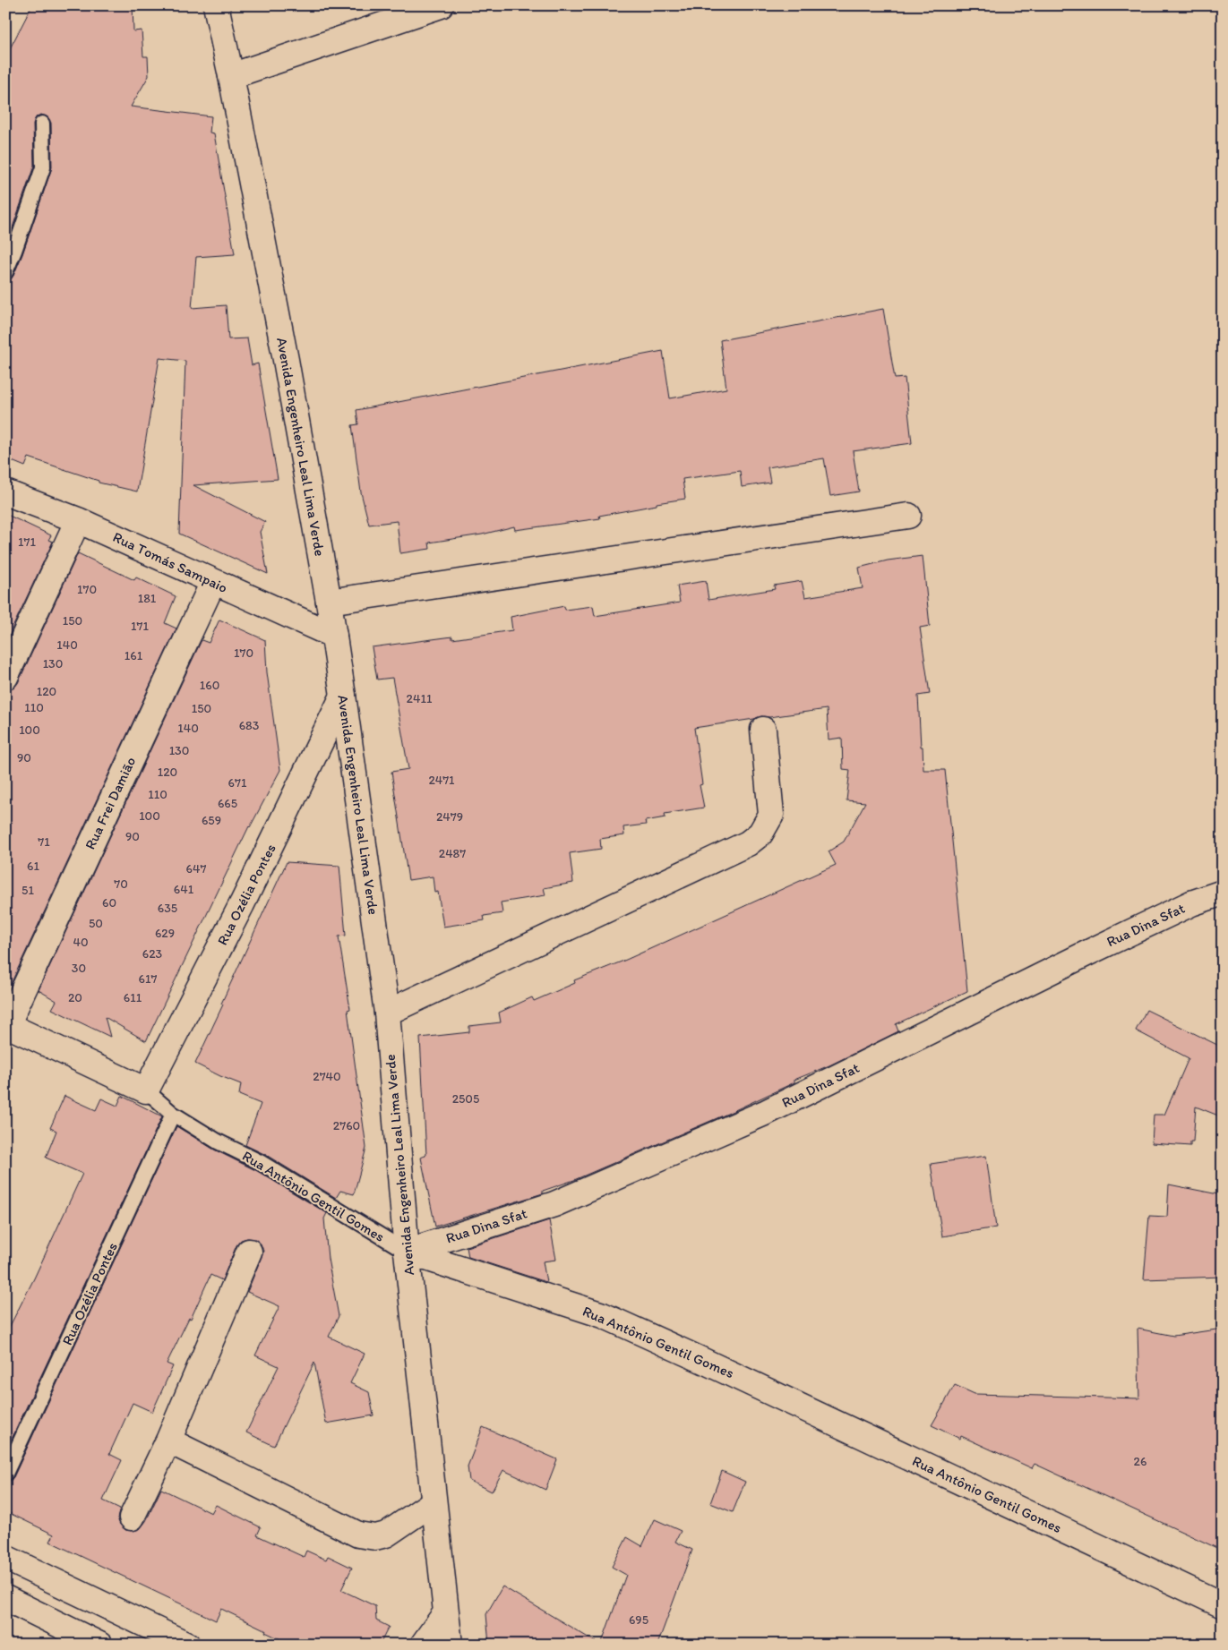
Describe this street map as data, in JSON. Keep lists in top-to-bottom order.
{
  "streets": {
    "street": [
      "Avenida Engenheiro Leal Lima Verde",
      "Rua Tomás Sampaio",
      "Rua Frei Damião",
      "Rua Ozélia Pontes",
      "Rua Dina Sfat",
      "Rua Antônio Gentil Gomes"
    ]
  },
  "crossings": [
    ["Avenida Engenheiro Leal Lima Verde", "Rua Tomás Sampaio"],
    ["Avenida Engenheiro Leal Lima Verde", "Rua Ozélia Pontes"],
    ["Avenida Engenheiro Leal Lima Verde", "Rua Dina Sfat"],
    ["Avenida Engenheiro Leal Lima Verde", "Rua Antônio Gentil Gomes"],
    ["Rua Tomás Sampaio", "Rua Frei Damião"],
    ["Rua Frei Damião", "Rua Antônio Gentil Gomes"],
    ["Rua Ozélia Pontes", "Rua Antônio Gentil Gomes"],
    ["Rua Dina Sfat", "Rua Antônio Gentil Gomes"]
  ],
  "house_numbers": [
    "171",
    "170",
    "181",
    "150",
    "171",
    "140",
    "170",
    "161",
    "130",
    "160",
    "120",
    "2411",
    "110",
    "150",
    "683",
    "140",
    "100",
    "130",
    "90",
    "120",
    "2471",
    "671",
    "110",
    "665",
    "100",
    "2479",
    "659",
    "90",
    "71",
    "2487",
    "61",
    "647",
    "70",
    "641",
    "51",
    "60",
    "635",
    "50",
    "629",
    "40",
    "623",
    "30",
    "617",
    "20",
    "611",
    "2740",
    "2505",
    "2760",
    "26",
    "695"
  ]
}
